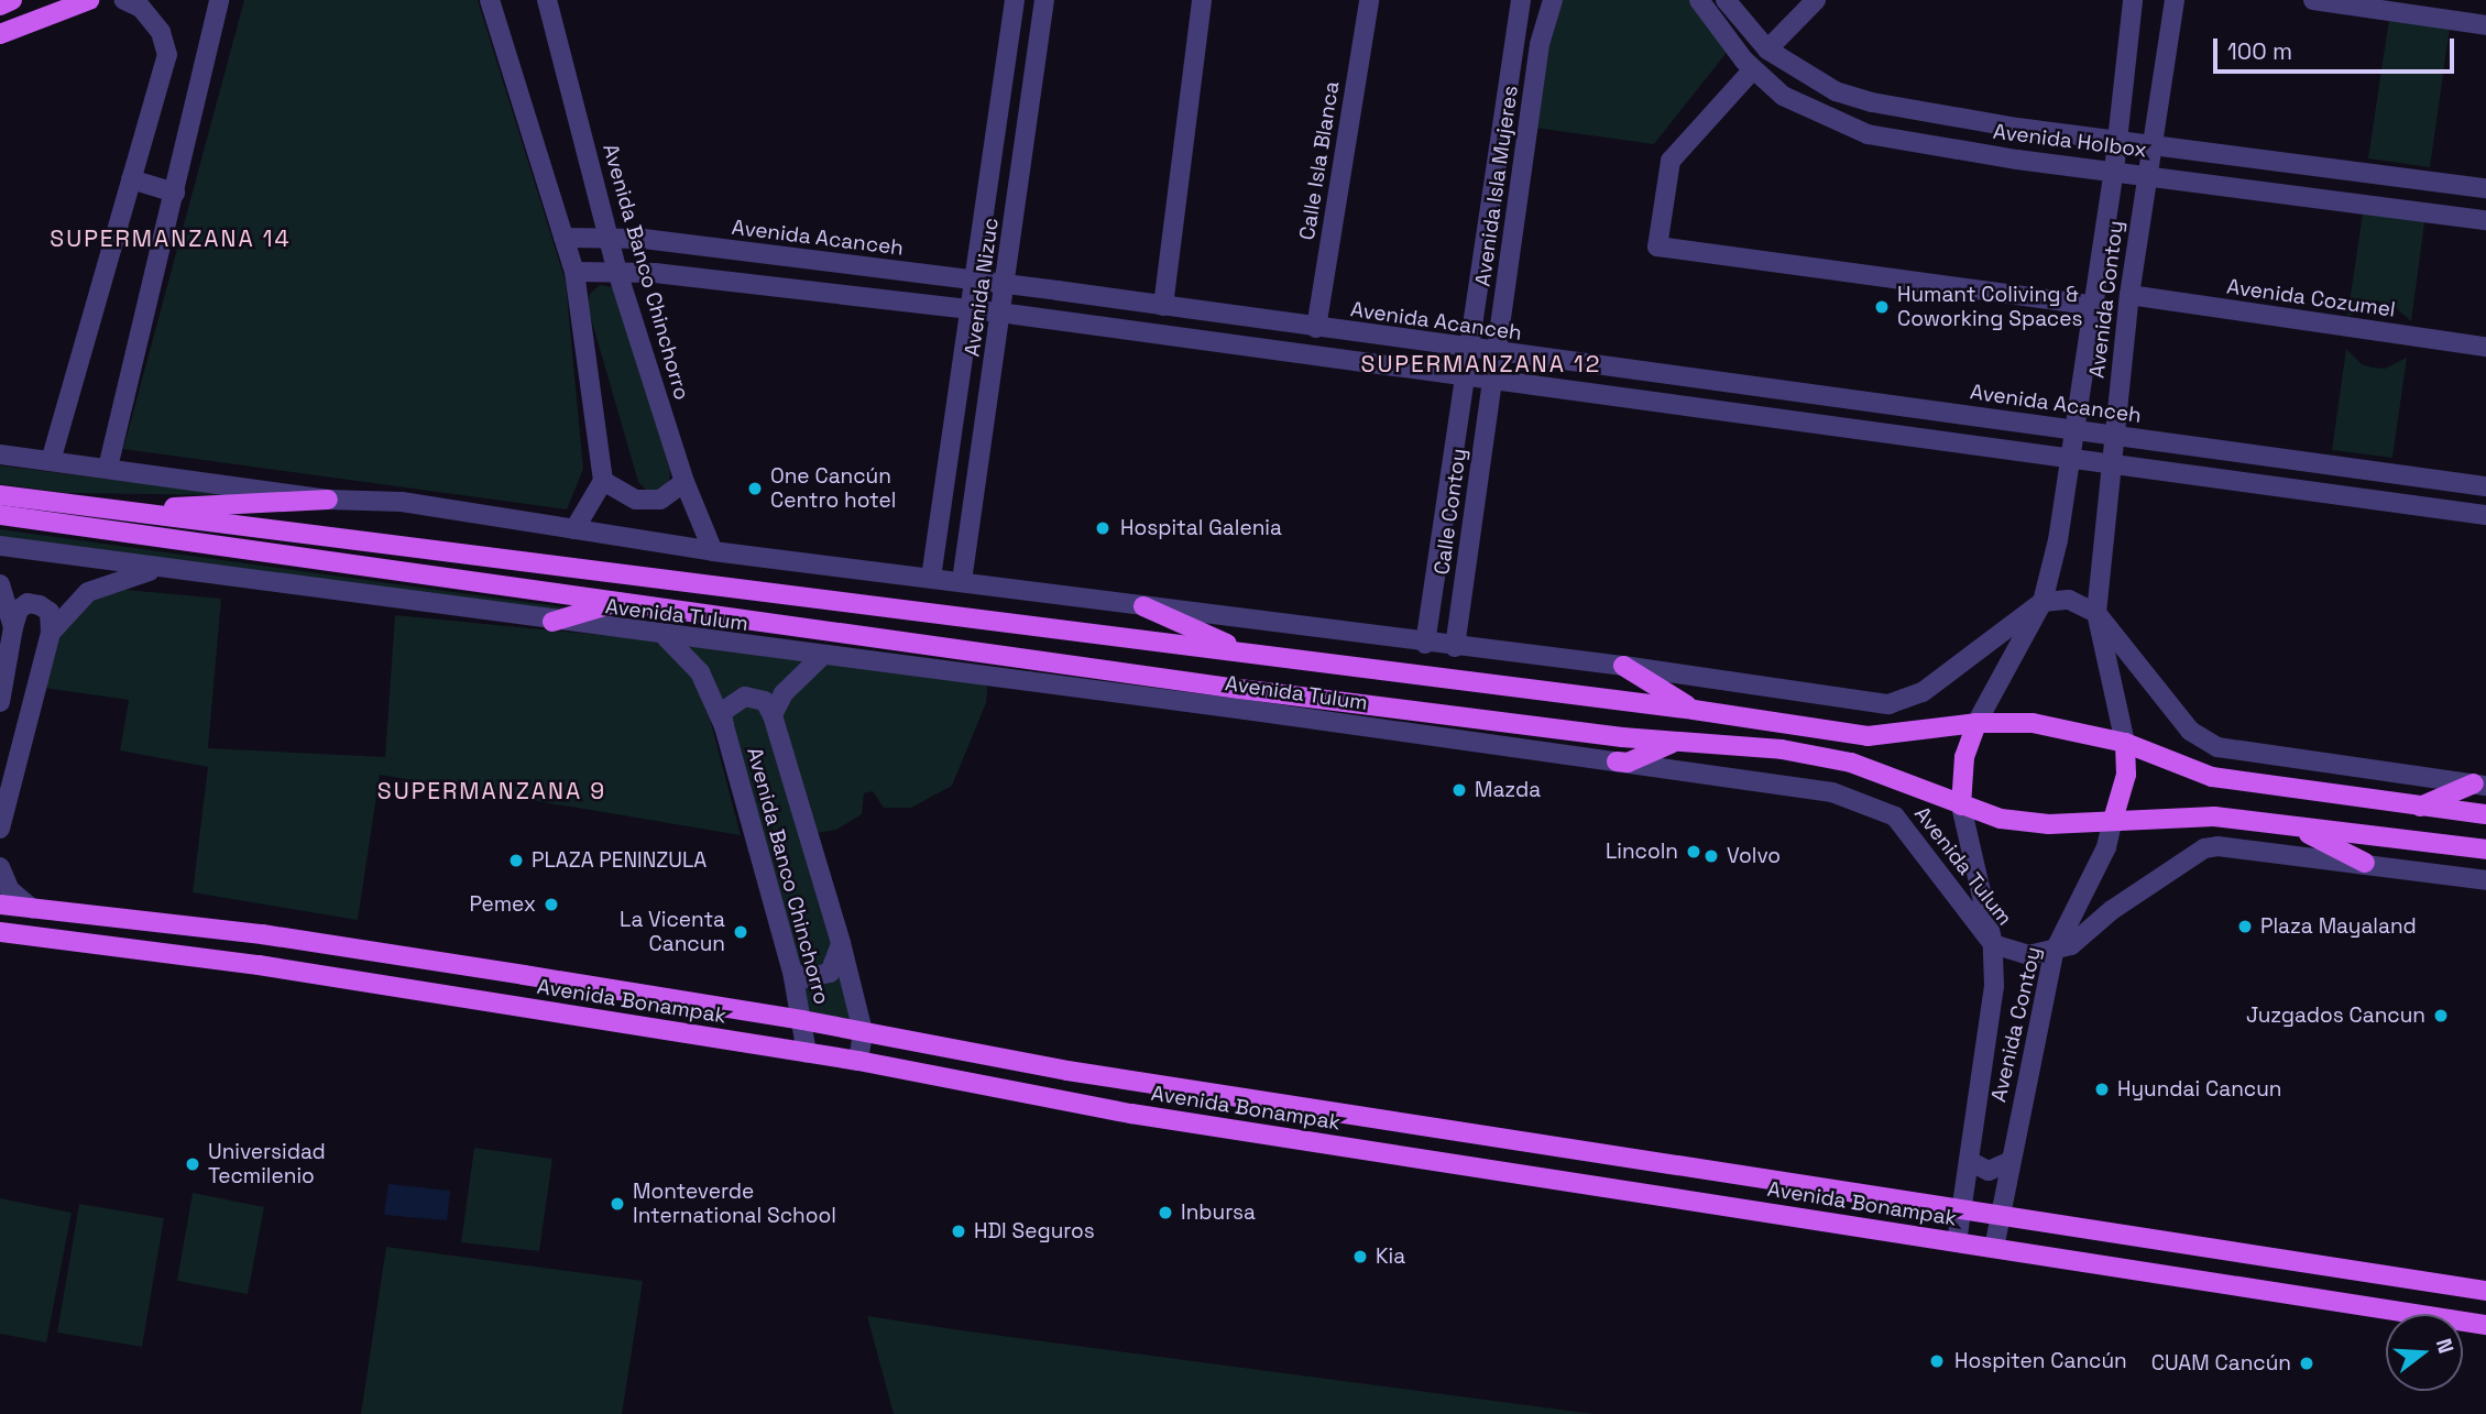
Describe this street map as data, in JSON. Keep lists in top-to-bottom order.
{
  "streets": {
    "main road": ["Avenida Tulum", "Avenida Bonampak"],
    "street": [
      "Avenida Holbox",
      "Calle Isla Blanca",
      "Avenida Isla Mujeres",
      "Avenida Acanceh",
      "Avenida Banco Chinchorro",
      "Avenida Nizuc",
      "Avenida Cozumel",
      "Avenida Contoy",
      "Calle Contoy"
    ]
  },
  "crossings": [
    ["Avenida Holbox", "Avenida Contoy"],
    ["Calle Isla Blanca", "Avenida Acanceh"],
    ["Avenida Isla Mujeres", "Avenida Acanceh"],
    ["Avenida Isla Mujeres", "Calle Contoy"],
    ["Avenida Acanceh", "Avenida Banco Chinchorro"],
    ["Avenida Acanceh", "Avenida Nizuc"],
    ["Avenida Acanceh", "Avenida Contoy"],
    ["Avenida Banco Chinchorro", "Avenida Tulum"],
    ["Avenida Banco Chinchorro", "Avenida Bonampak"],
    ["Avenida Cozumel", "Avenida Contoy"],
    ["Avenida Contoy", "Avenida Tulum"],
    ["Avenida Contoy", "Avenida Bonampak"]
  ],
  "districts": ["SUPERMANZANA 14", "SUPERMANZANA 12", "SUPERMANZANA 9"],
  "places": [
    "Humant Coliving & Coworking Spaces",
    "One Cancún Centro hotel",
    "Hospital Galenia",
    "Mazda",
    "Lincoln",
    "Volvo",
    "PLAZA PENINZULA",
    "Pemex",
    "Plaza Mayaland",
    "La Vicenta Cancun",
    "Juzgados Cancun",
    "Hyundai Cancun",
    "Universidad Tecmilenio",
    "Monteverde International School",
    "Inbursa",
    "HDI Seguros",
    "Kia",
    "Hospiten Cancún",
    "CUAM Cancún"
  ],
  "scale_bar": "100 m",
  "north": "right"
}
